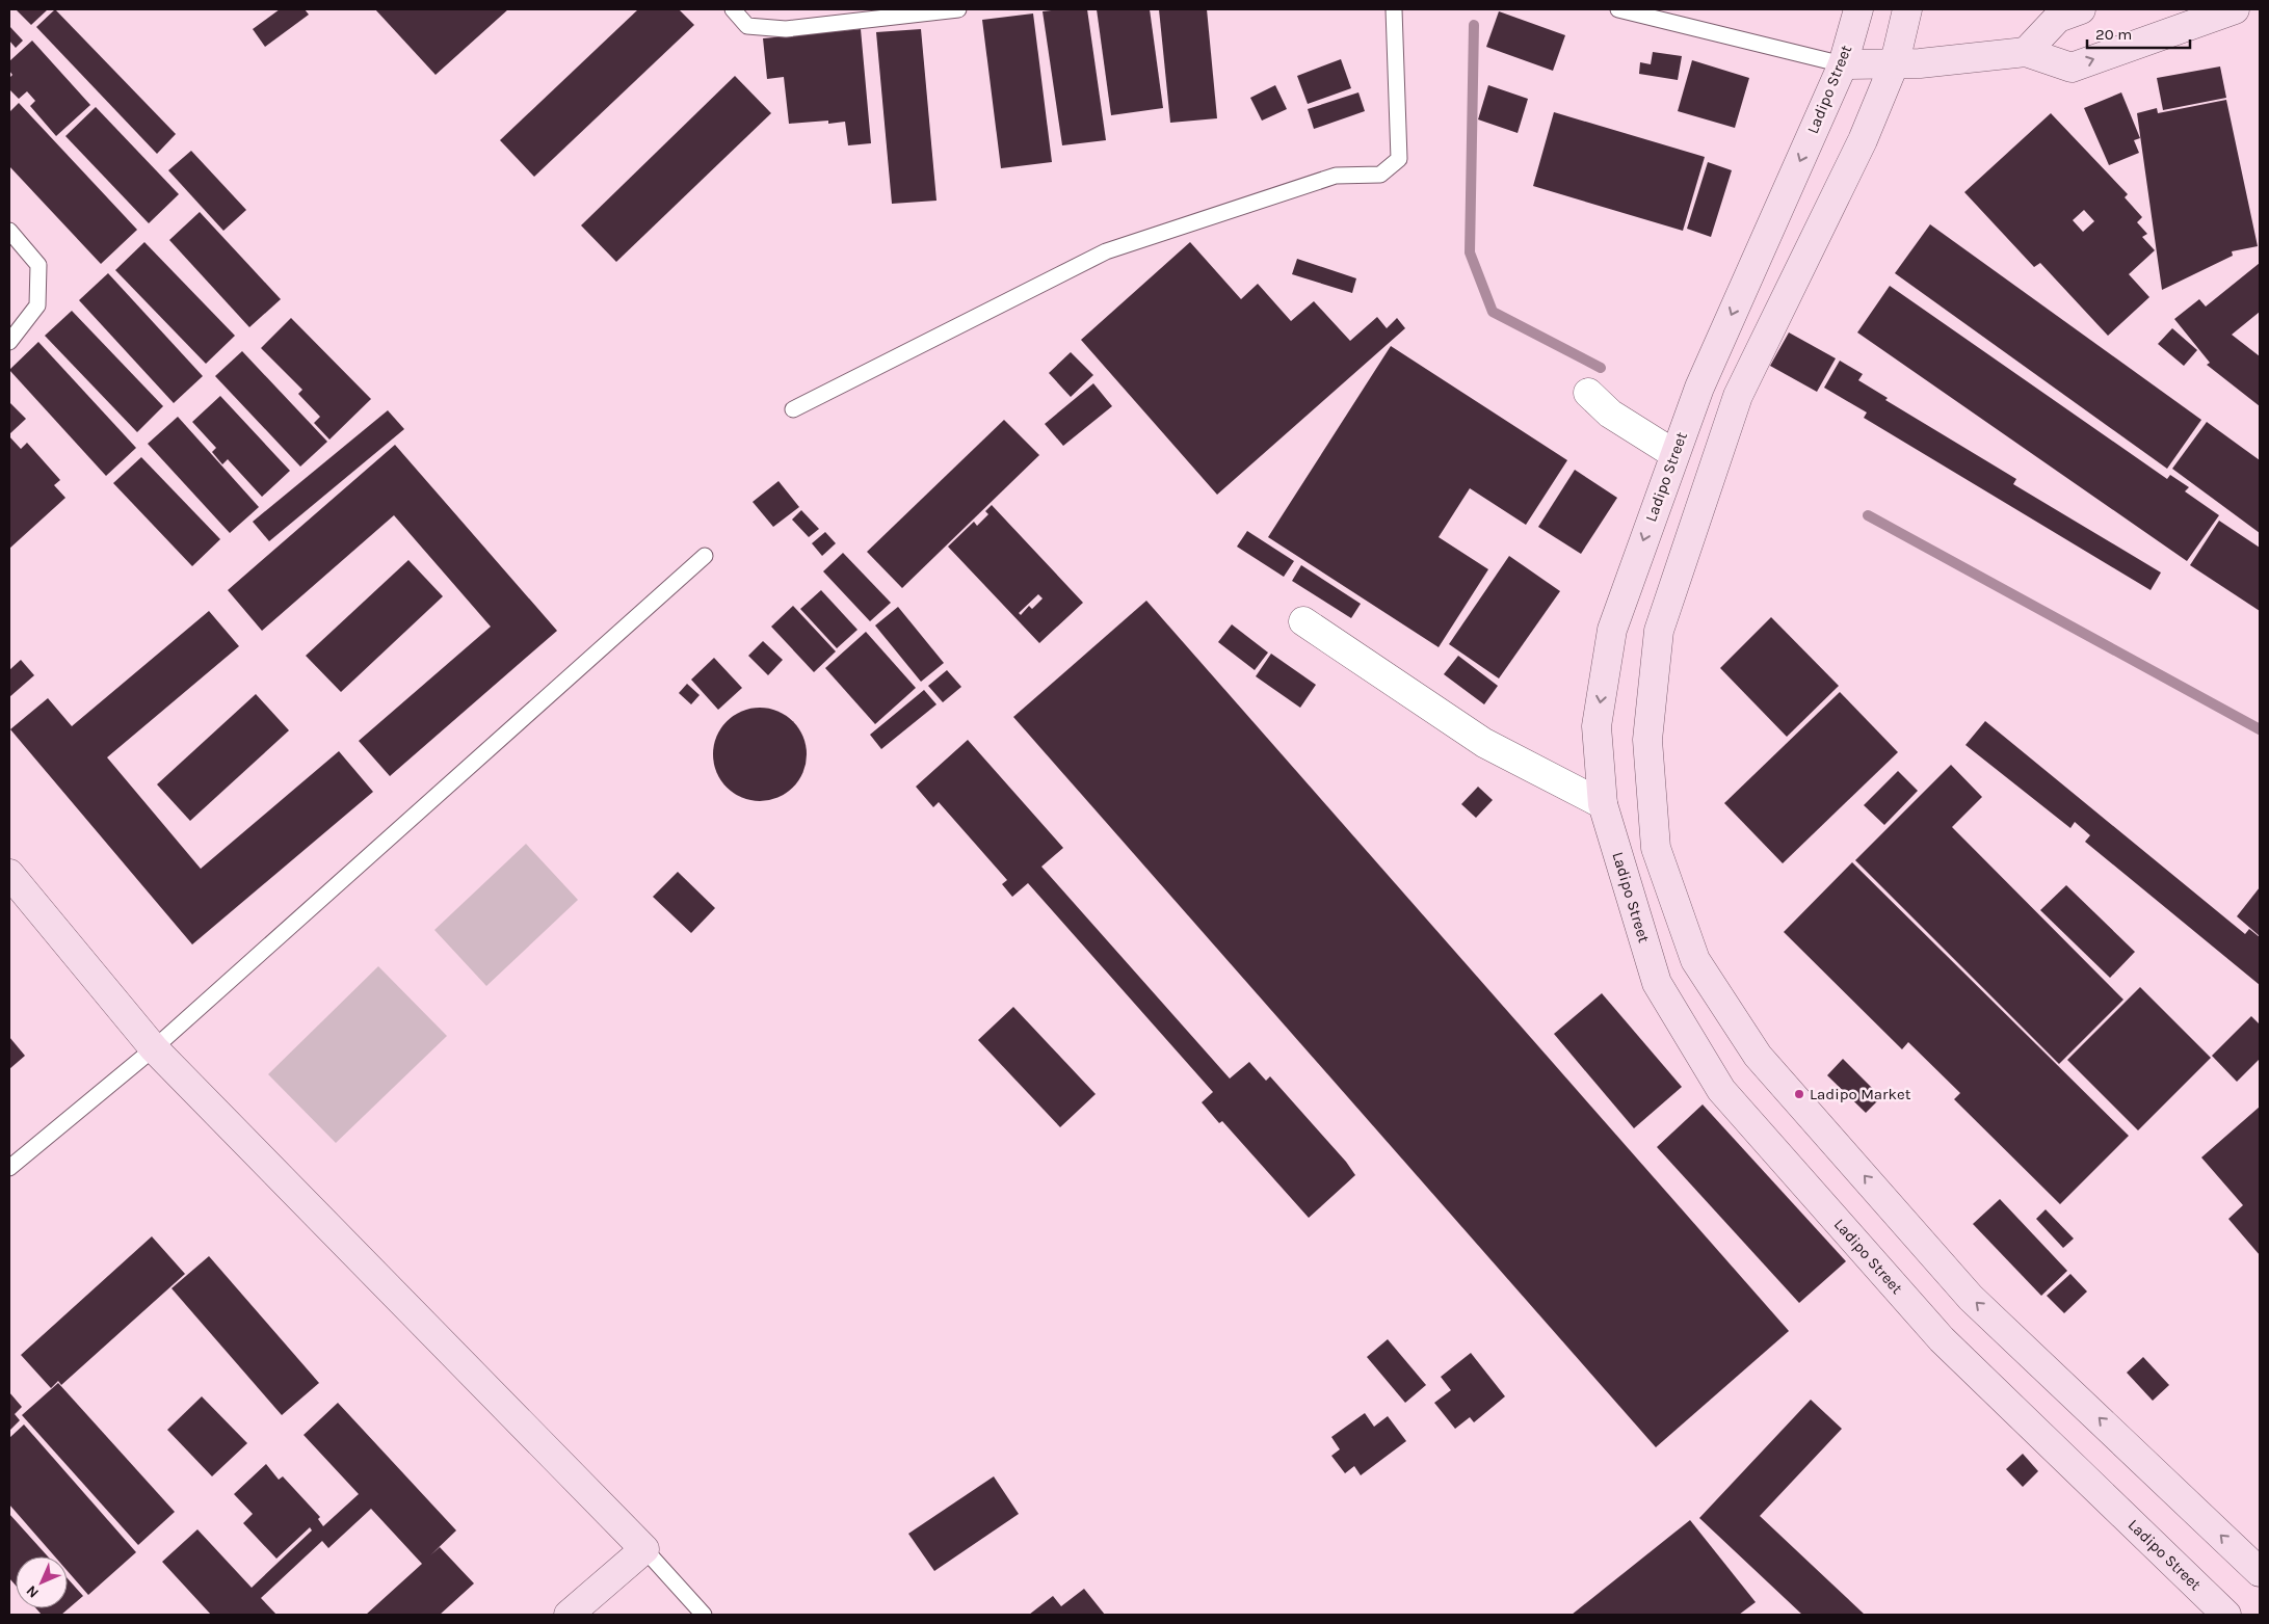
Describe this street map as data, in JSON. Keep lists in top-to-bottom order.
{
  "streets": {
    "main road": ["Ladipo Street"]
  },
  "one_way": ["Ladipo Street"],
  "places": ["Ladipo Market"],
  "scale_bar": "20 m",
  "north": "bottom left"
}
